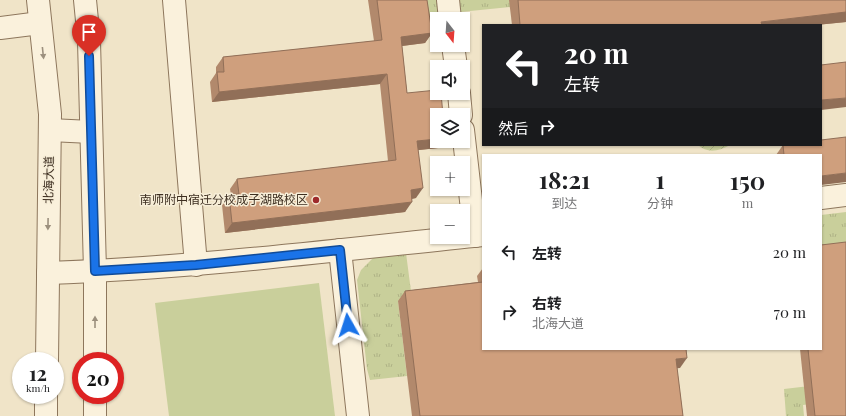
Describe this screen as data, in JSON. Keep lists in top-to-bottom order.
{
  "streets": {
    "street": ["北海大道"]
  },
  "places": ["南师附中宿迁分校成子湖路校区"],
  "north": "bottom",
  "page": {
    "map_buttons": ["+", "−"],
    "turn": ["20 m", "左转"],
    "then": "然后",
    "eta": [
      "18:21",
      "到达",
      "1",
      "分钟",
      "150",
      "m"
    ],
    "list": [
      {
        "name": "左转",
        "value": "20 m"
      },
      {
        "name": "右转",
        "note": "北海大道",
        "value": "70 m"
      }
    ],
    "speed": "12 km/h",
    "limit": "20"
  }
}
